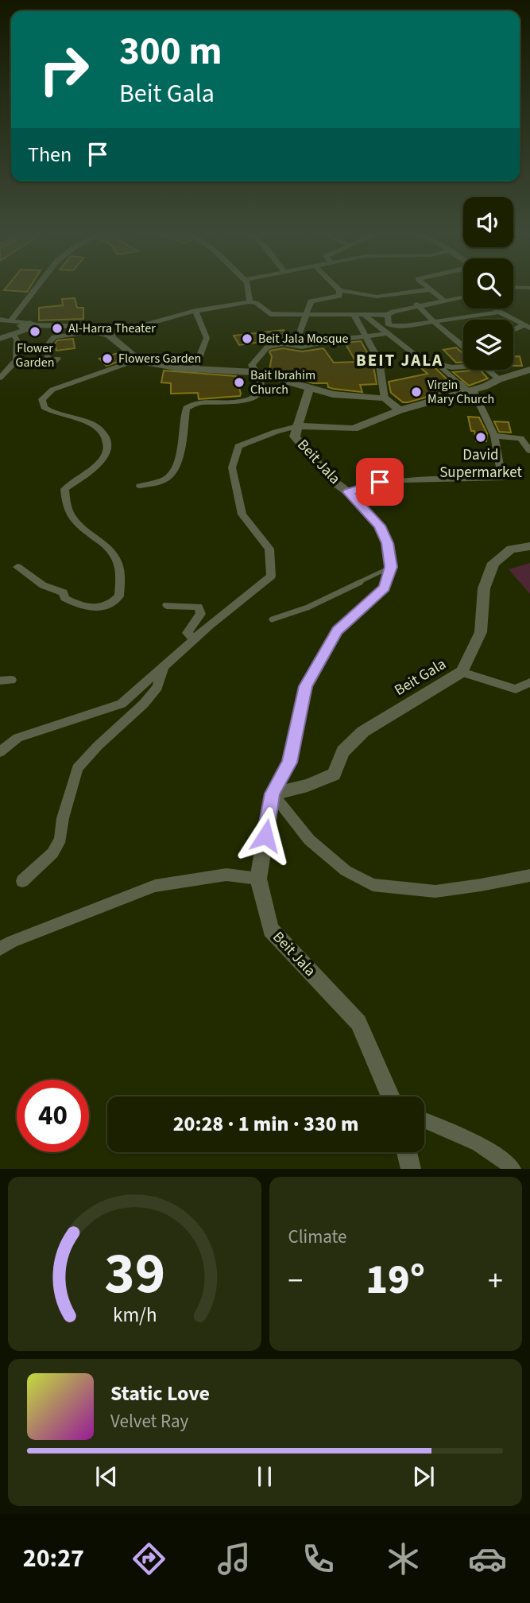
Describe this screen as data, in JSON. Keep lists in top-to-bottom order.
{
  "streets": {
    "street": ["Beit Jala", "Beit Gala"]
  },
  "crossings": [
    ["Beit Jala", "Beit Gala"]
  ],
  "districts": ["BEIT JALA"],
  "places": [
    "Al-Harra Theater",
    "Flower Garden",
    "Beit Jala Mosque",
    "Flowers Garden",
    "Bait Ibrahim Church",
    "Virgin Mary Church",
    "David Supermarket"
  ],
  "page": {
    "turn": ["300 m", "Beit Gala"],
    "then": "Then",
    "limit": "40",
    "trip": "20:28 · 1 min · 330 m",
    "tile": "Climate",
    "heat": ["−", "19°", "+"],
    "song": ["Static Love", "Velvet Ray"],
    "tabs": "20:27",
    "gauge": ["39", "km/h"]
  }
}
